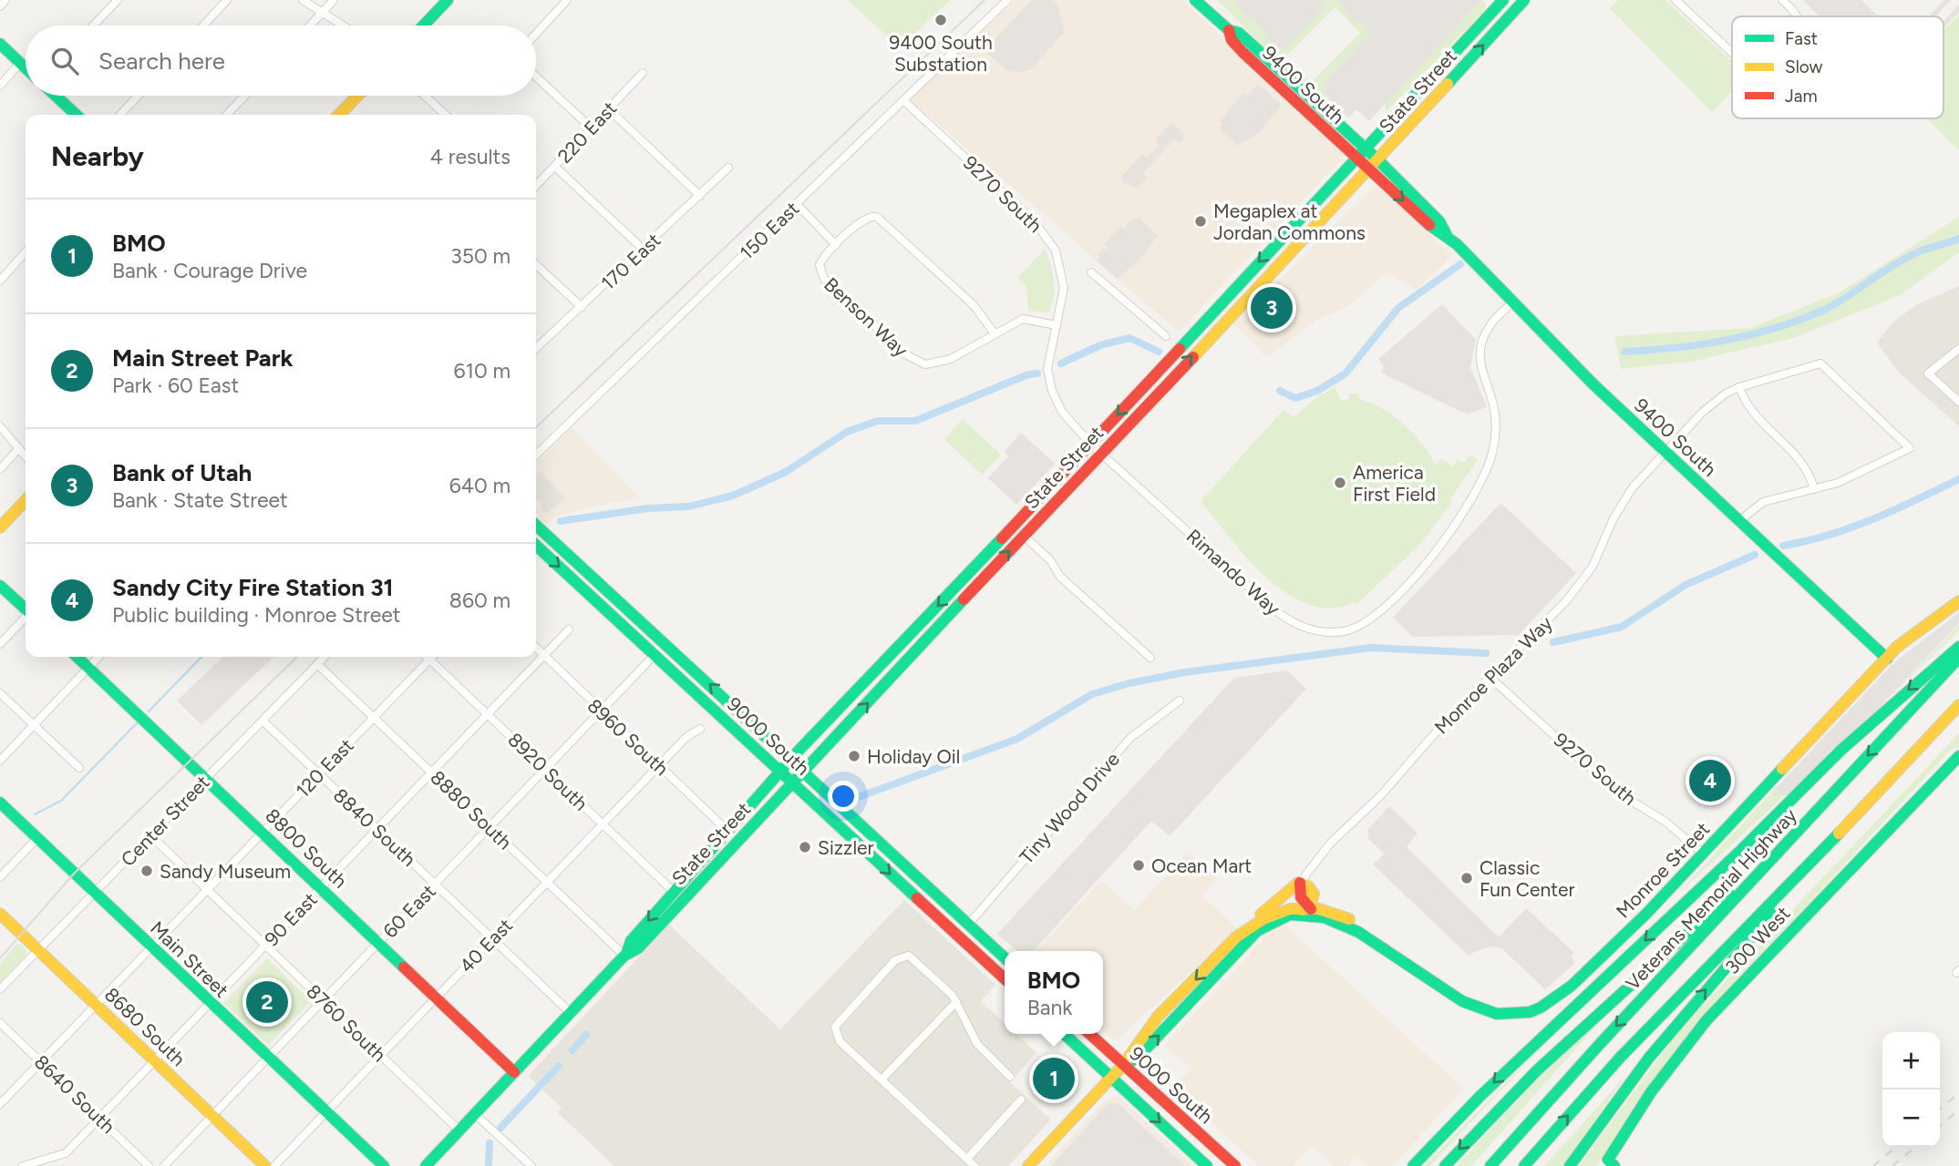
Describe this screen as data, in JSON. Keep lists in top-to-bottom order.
{
  "streets": {
    "main road": [
      "9400 South",
      "State Street",
      "9000 South",
      "8800 South",
      "Monroe Street",
      "Veterans Memorial Highway",
      "300 West",
      "Main Street",
      "8680 South"
    ],
    "street": [
      "220 East",
      "9270 South",
      "150 East",
      "170 East",
      "Benson Way",
      "Rimando Way",
      "Monroe Plaza Way",
      "8960 South",
      "120 East",
      "8920 South",
      "Tiny Wood Drive",
      "8880 South",
      "Center Street",
      "8840 South",
      "60 East",
      "90 East",
      "40 East",
      "8760 South",
      "8640 South"
    ]
  },
  "crossings": [
    ["9400 South", "State Street"],
    ["9400 South", "Rimando Way"],
    ["9400 South", "Monroe Plaza Way"],
    ["9400 South", "Monroe Street"],
    ["State Street", "9270 South"],
    ["State Street", "Rimando Way"],
    ["State Street", "9000 South"],
    ["State Street", "8960 South"],
    ["State Street", "8920 South"],
    ["State Street", "8880 South"],
    ["State Street", "8840 South"],
    ["State Street", "8800 South"],
    ["State Street", "8760 South"],
    ["9270 South", "150 East"],
    ["9270 South", "Benson Way"],
    ["9270 South", "Rimando Way"],
    ["9270 South", "Monroe Plaza Way"],
    ["9270 South", "Monroe Street"],
    ["9000 South", "Tiny Wood Drive"],
    ["9000 South", "Monroe Street"],
    ["9000 South", "60 East"],
    ["8960 South", "60 East"],
    ["8960 South", "90 East"],
    ["8960 South", "40 East"],
    ["120 East", "8920 South"],
    ["120 East", "8880 South"],
    ["120 East", "8840 South"],
    ["120 East", "8800 South"],
    ["120 East", "Main Street"],
    ["120 East", "8760 South"],
    ["120 East", "8680 South"],
    ["120 East", "8640 South"],
    ["8920 South", "60 East"],
    ["8920 South", "90 East"],
    ["8920 South", "40 East"],
    ["8880 South", "Center Street"],
    ["8880 South", "60 East"],
    ["8880 South", "90 East"],
    ["8880 South", "40 East"],
    ["Center Street", "8840 South"],
    ["Center Street", "8800 South"],
    ["Center Street", "Main Street"],
    ["Center Street", "8760 South"],
    ["Center Street", "8680 South"],
    ["8840 South", "60 East"],
    ["8840 South", "90 East"],
    ["8840 South", "40 East"],
    ["8800 South", "60 East"],
    ["8800 South", "90 East"],
    ["8800 South", "40 East"],
    ["60 East", "Main Street"],
    ["60 East", "8760 South"],
    ["60 East", "8680 South"],
    ["90 East", "Main Street"],
    ["90 East", "8760 South"],
    ["90 East", "8680 South"],
    ["90 East", "8640 South"],
    ["40 East", "Main Street"],
    ["40 East", "8760 South"]
  ],
  "places": [
    "9400 South Substation",
    "Megaplex at Jordan Commons",
    "America First Field",
    "Holiday Oil",
    "Sizzler",
    "Ocean Mart",
    "Sandy Museum",
    "Classic Fun Center"
  ],
  "legend": ["Fast", "Slow", "Jam"],
  "page": {
    "search": "Search here",
    "heading": ["Nearby", "4 results"],
    "list": [
      {
        "mark": "1",
        "name": "BMO",
        "note": "Bank · Courage Drive",
        "value": "350 m"
      },
      {
        "mark": "2",
        "name": "Main Street Park",
        "note": "Park · 60 East",
        "value": "610 m"
      },
      {
        "mark": "3",
        "name": "Bank of Utah",
        "note": "Bank · State Street",
        "value": "640 m"
      },
      {
        "mark": "4",
        "name": "Sandy City Fire Station 31",
        "note": "Public building · Monroe Street",
        "value": "860 m"
      }
    ],
    "pins": [
      "3",
      "4",
      "2",
      "1"
    ],
    "popup": ["BMO", "Bank"],
    "map_buttons": ["+", "−"]
  }
}
